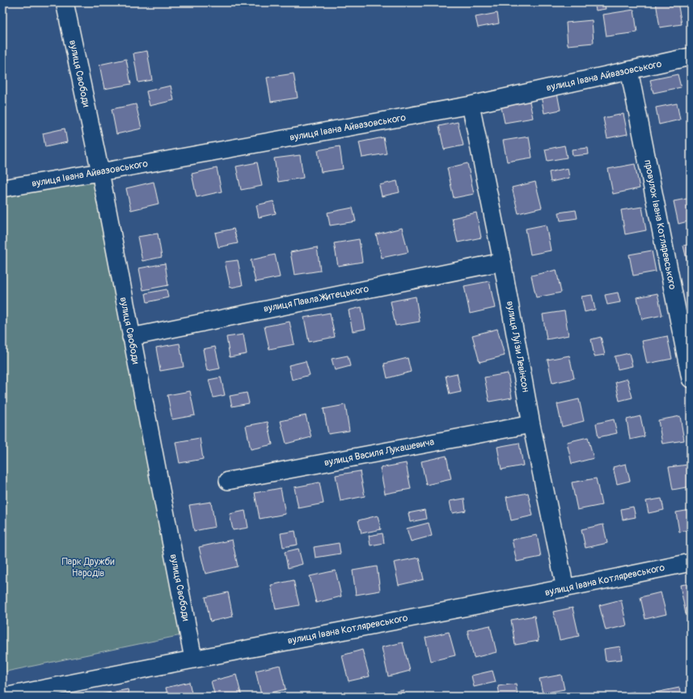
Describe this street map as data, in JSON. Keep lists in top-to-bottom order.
{
  "streets": {
    "street": [
      "вулиця Свободи",
      "вулиця Івана Айвазовського",
      "провулок Івана Котляревського",
      "вулиця Павла Житецького",
      "вулиця Луїзи Левінсон",
      "вулиця Василя Лукашевича",
      "вулиця Івана Котляревського"
    ]
  },
  "crossings": [
    ["вулиця Свободи", "вулиця Івана Айвазовського"],
    ["вулиця Свободи", "вулиця Павла Житецького"],
    ["вулиця Свободи", "вулиця Івана Котляревського"],
    ["вулиця Івана Айвазовського", "провулок Івана Котляревського"],
    ["вулиця Івана Айвазовського", "вулиця Луїзи Левінсон"],
    ["вулиця Павла Житецького", "вулиця Луїзи Левінсон"],
    ["вулиця Луїзи Левінсон", "вулиця Василя Лукашевича"],
    ["вулиця Луїзи Левінсон", "вулиця Івана Котляревського"]
  ],
  "parks": ["Парк Дружби Народів"]
}
